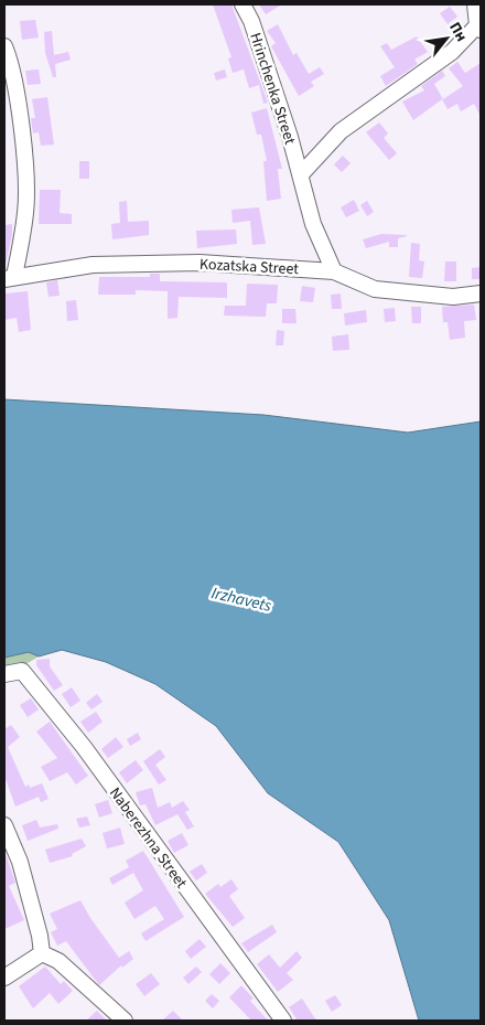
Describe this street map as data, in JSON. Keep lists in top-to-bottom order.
{
  "streets": {
    "street": ["Hrinchenka Street", "Kozatska Street", "Naberezhna Street"]
  },
  "crossings": [
    ["Hrinchenka Street", "Kozatska Street"]
  ],
  "water": ["Irzhavets"],
  "north": "top right"
}
